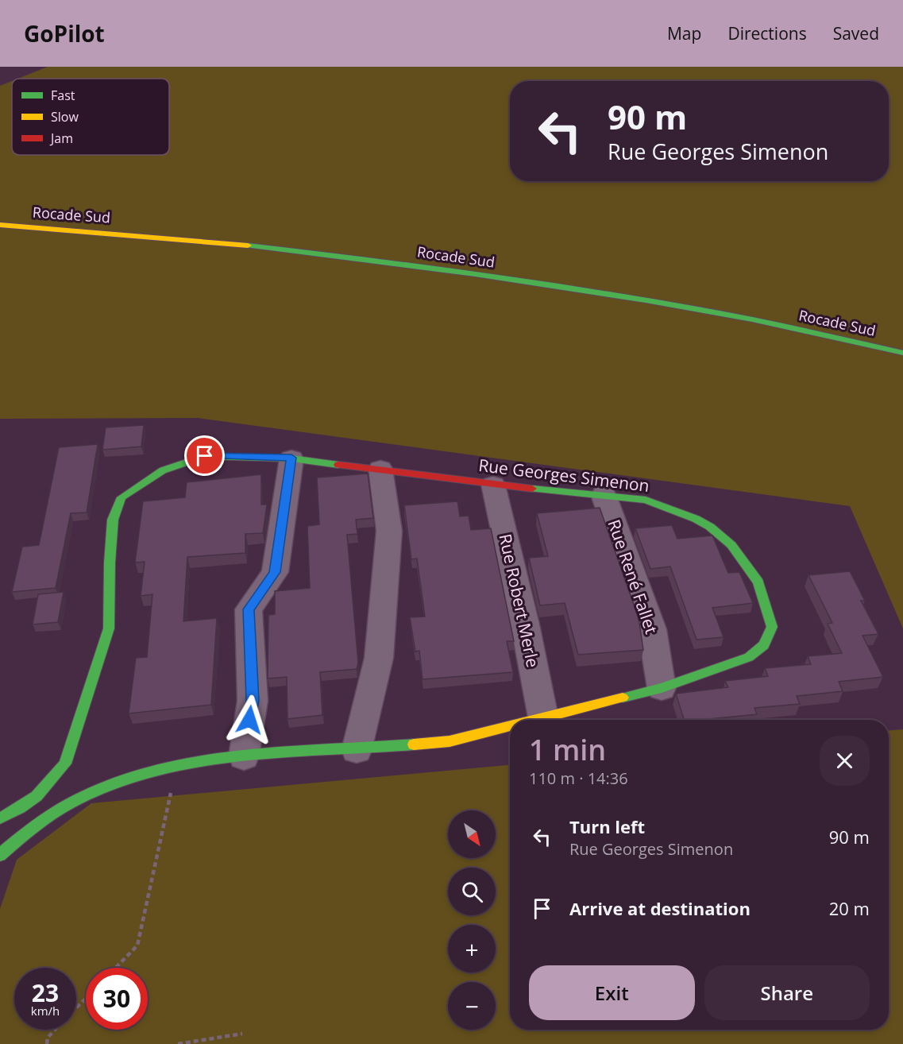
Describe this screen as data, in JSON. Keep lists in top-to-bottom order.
{
  "streets": {
    "street": [
      "Rocade Sud",
      "Rue Georges Simenon",
      "Rue René Fallet",
      "Rue Robert Merle"
    ]
  },
  "crossings": [
    ["Rue Georges Simenon", "Rue René Fallet"],
    ["Rue Georges Simenon", "Rue Robert Merle"]
  ],
  "legend": ["Fast", "Slow", "Jam"],
  "north": "bottom right",
  "page": {
    "header": "GoPilot",
    "nav": ["Map", "Directions", "Saved"],
    "turn": ["90 m", "Rue Georges Simenon"],
    "heading": ["1 min", "110 m · 14:36"],
    "list": [
      {
        "name": "Turn left",
        "note": "Rue Georges Simenon",
        "value": "90 m"
      },
      {
        "name": "Arrive at destination",
        "value": "20 m"
      }
    ],
    "map_buttons": ["+", "−"],
    "buttons": ["Exit", "Share"],
    "speed": "23 km/h",
    "limit": "30"
  }
}
